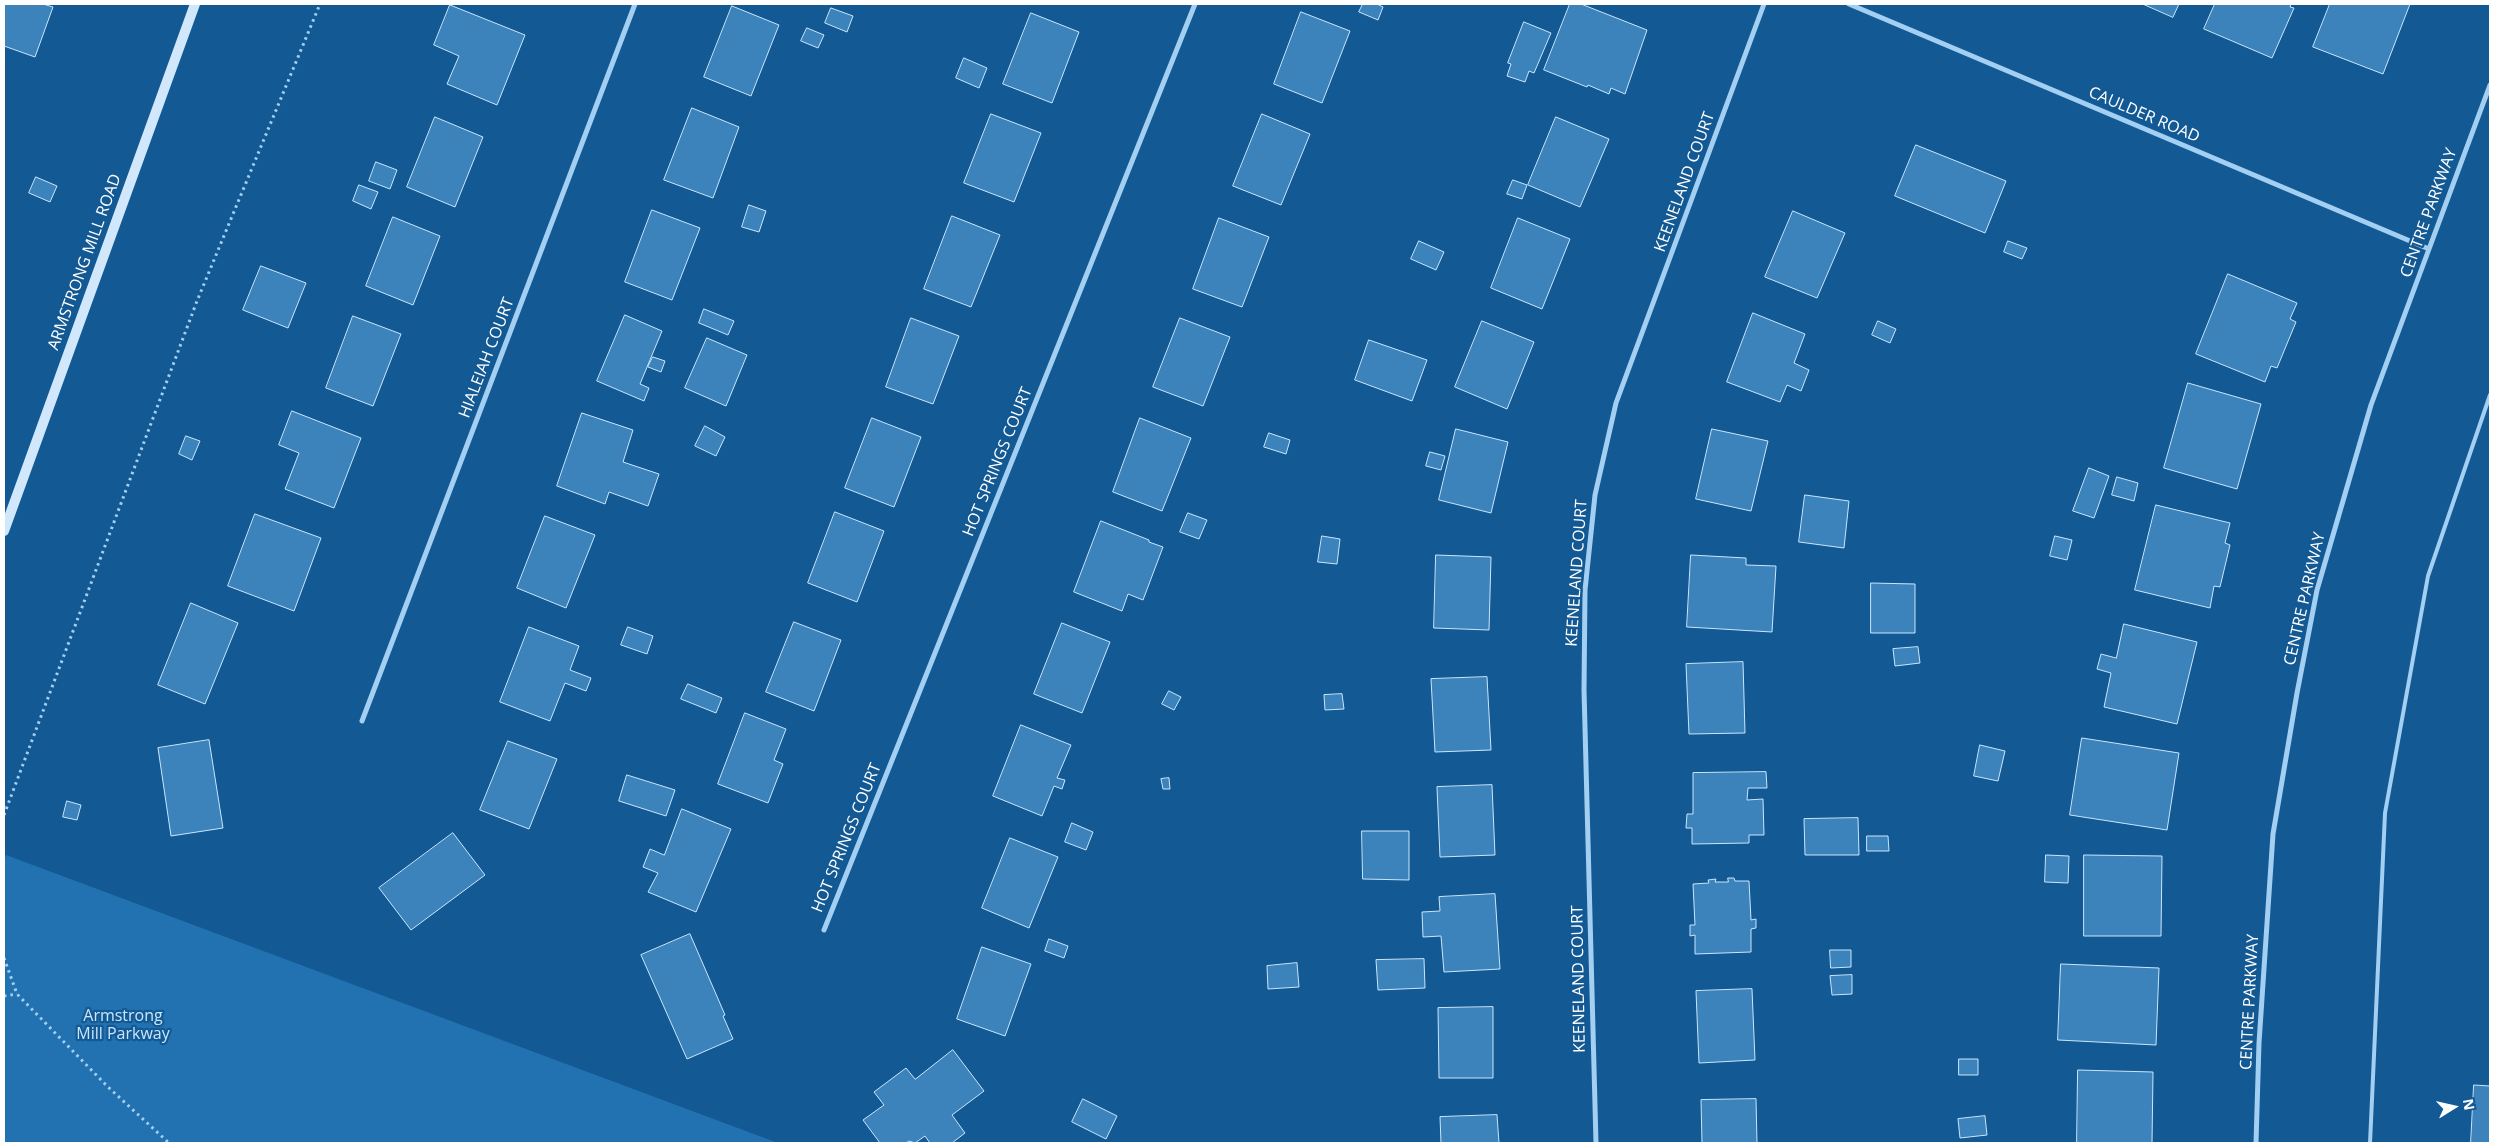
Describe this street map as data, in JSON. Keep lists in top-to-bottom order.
{
  "streets": {
    "main road": ["ARMSTRONG MILL ROAD"],
    "street": [
      "CAULDER ROAD",
      "KEENELAND COURT",
      "CENTRE PARKWAY",
      "HIALEIAH COURT",
      "HOT SPRINGS COURT"
    ]
  },
  "crossings": [
    ["CAULDER ROAD", "CENTRE PARKWAY"]
  ],
  "parks": ["Armstrong Mill Parkway"],
  "north": "right"
}
